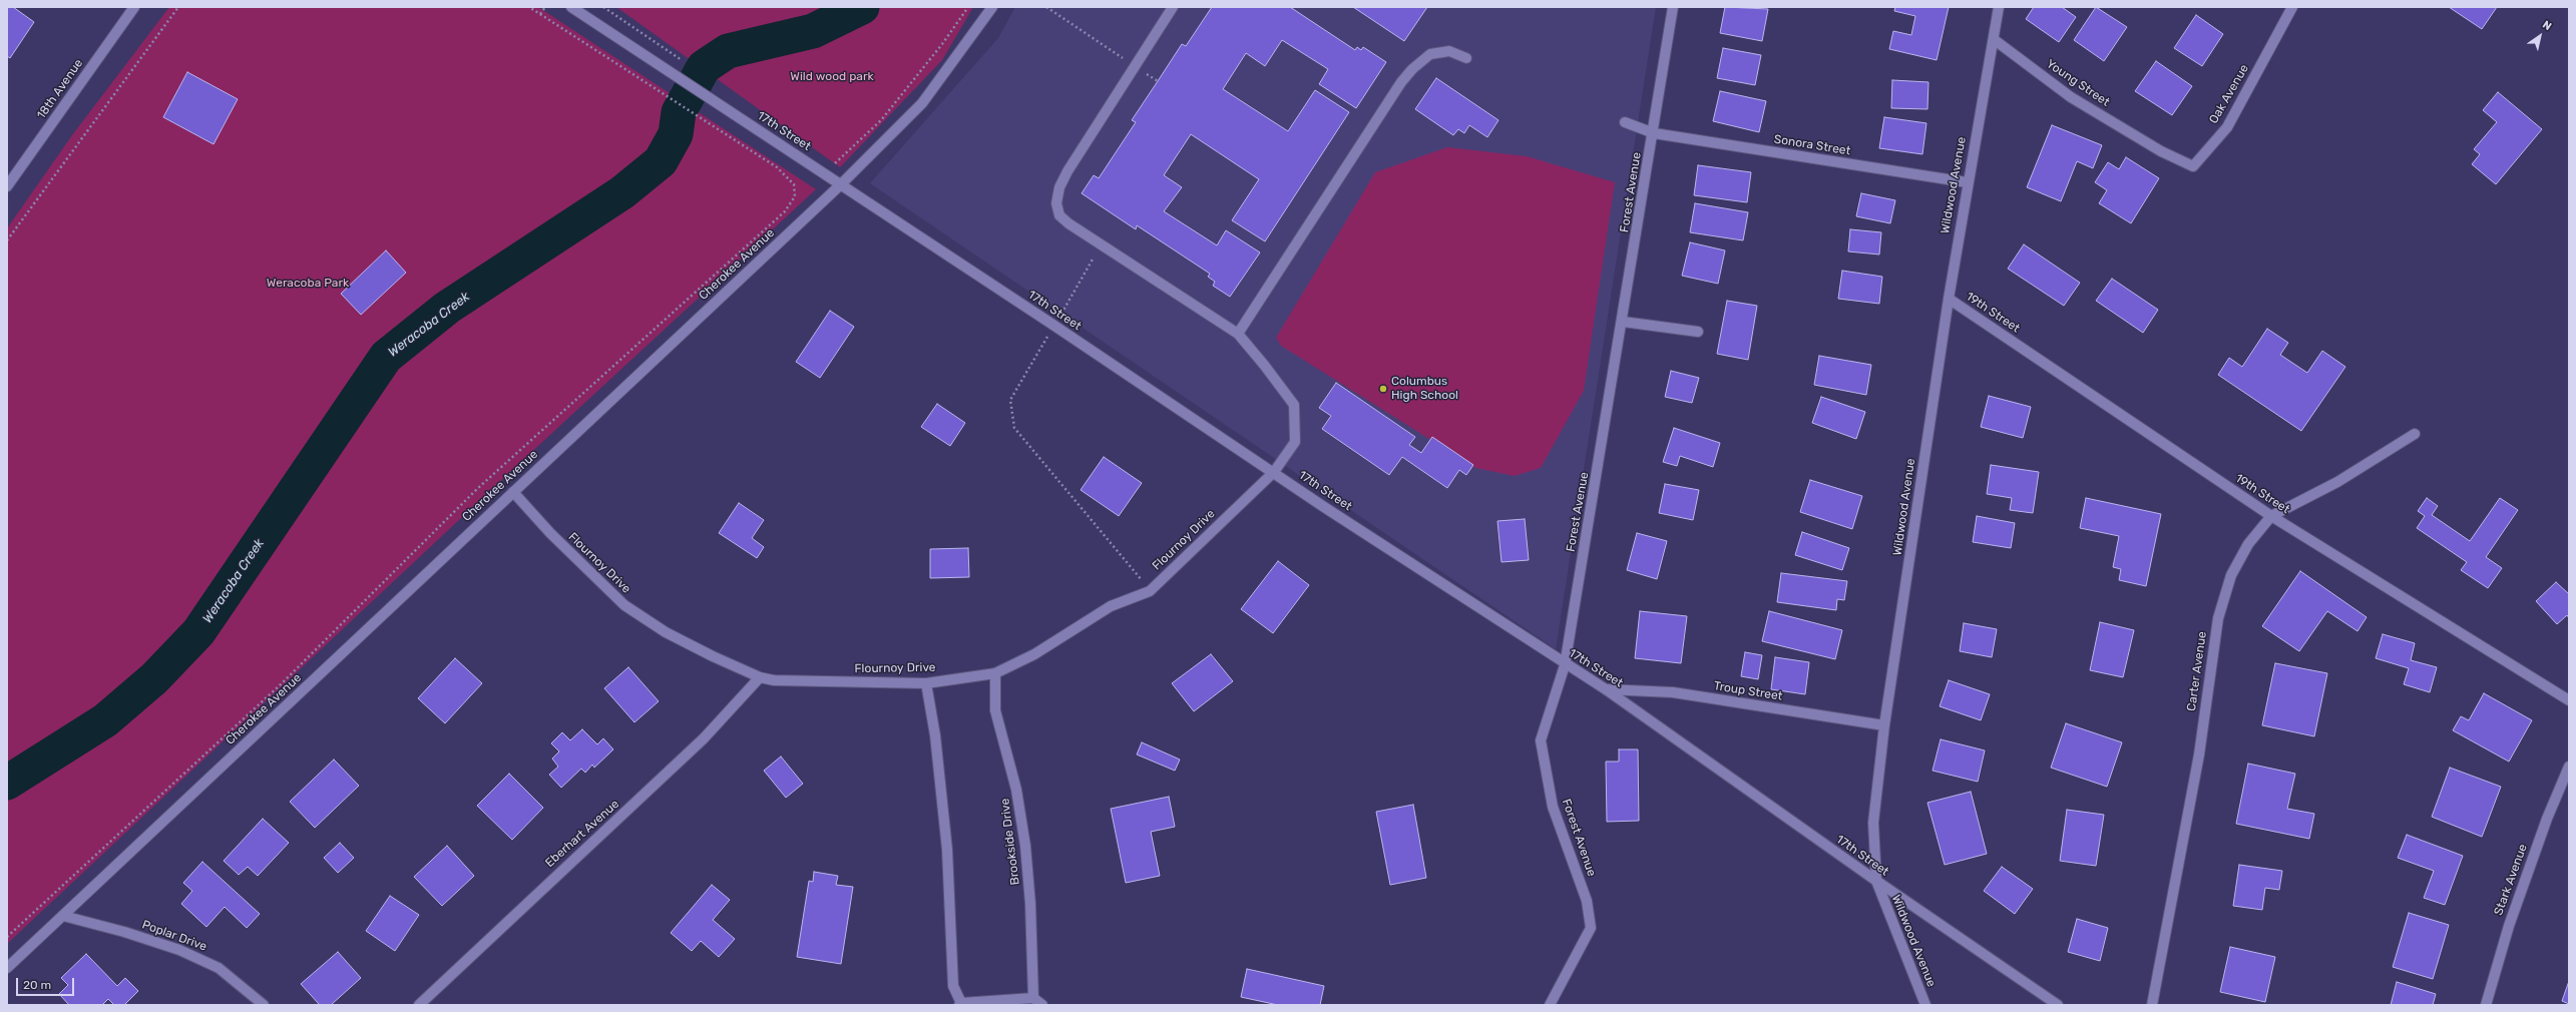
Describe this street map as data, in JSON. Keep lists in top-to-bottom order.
{
  "streets": {
    "street": [
      "Young Street",
      "18th Avenue",
      "Oak Avenue",
      "17th Street",
      "Sonora Street",
      "Wildwood Avenue",
      "Forest Avenue",
      "Cherokee Avenue",
      "19th Street",
      "Flournoy Drive",
      "Carter Avenue",
      "Troup Street",
      "Eberhart Avenue",
      "Brookside Drive",
      "Stark Avenue",
      "Poplar Drive"
    ]
  },
  "crossings": [
    ["Young Street", "Oak Avenue"],
    ["Young Street", "Wildwood Avenue"],
    ["17th Street", "Wildwood Avenue"],
    ["17th Street", "Forest Avenue"],
    ["17th Street", "Cherokee Avenue"],
    ["17th Street", "Flournoy Drive"],
    ["17th Street", "Troup Street"],
    ["Sonora Street", "Wildwood Avenue"],
    ["Sonora Street", "Forest Avenue"],
    ["Wildwood Avenue", "19th Street"],
    ["Wildwood Avenue", "Troup Street"],
    ["Cherokee Avenue", "Flournoy Drive"],
    ["Cherokee Avenue", "Poplar Drive"],
    ["19th Street", "Carter Avenue"],
    ["Flournoy Drive", "Eberhart Avenue"],
    ["Flournoy Drive", "Brookside Drive"]
  ],
  "water": ["Weracoba Creek"],
  "parks": ["Wild wood park", "Weracoba Park"],
  "places": ["Columbus High School"],
  "scale_bar": "20 m",
  "north": "top right"
}
